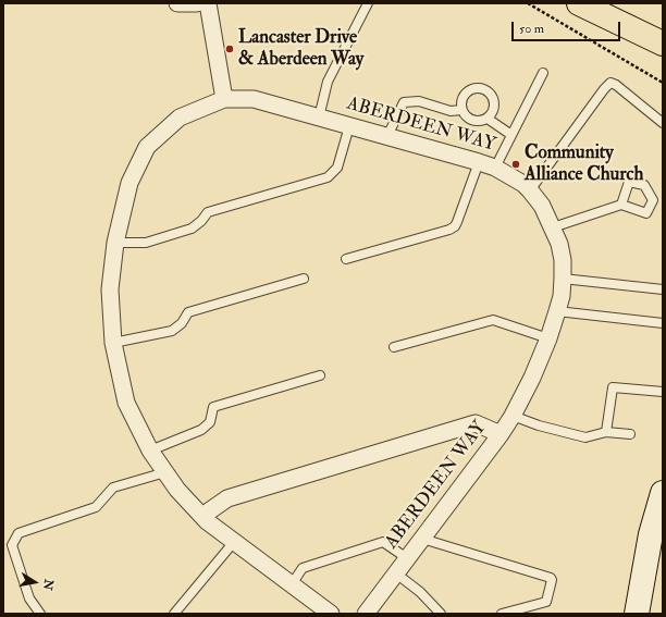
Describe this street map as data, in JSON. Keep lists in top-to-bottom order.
{
  "streets": {
    "street": ["ABERDEEN WAY"]
  },
  "places": ["Lancaster Drive & Aberdeen Way", "Community Alliance Church"],
  "scale_bar": "50 m",
  "north": "right"
}
